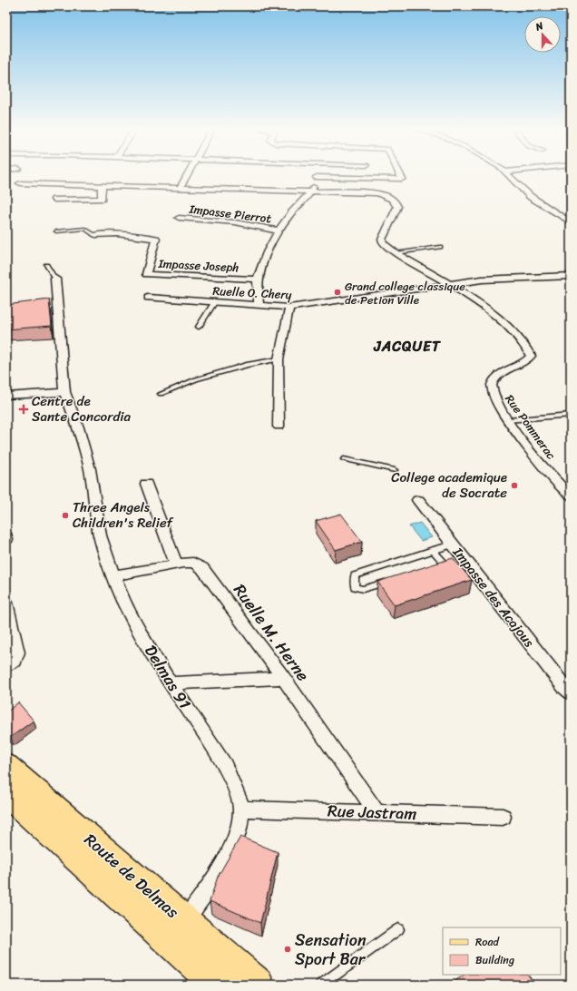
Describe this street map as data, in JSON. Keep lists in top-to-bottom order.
{
  "streets": {
    "main road": ["Route de Delmas"],
    "street": [
      "Impasse Pierrot",
      "Impasse Joseph",
      "Ruelle O. Chery",
      "Rue Pommerac",
      "Impasse des Acajous",
      "Ruelle M. Herne",
      "Delmas 91",
      "Rue Jastram"
    ]
  },
  "crossings": [
    ["Ruelle O. Chery", "Rue Pommerac"],
    ["Ruelle M. Herne", "Delmas 91"],
    ["Ruelle M. Herne", "Rue Jastram"],
    ["Delmas 91", "Rue Jastram"],
    ["Delmas 91", "Route de Delmas"]
  ],
  "districts": ["JACQUET"],
  "places": {
    "other": [
      "Grand college classique de Petion Ville",
      "College academique de Socrate",
      "Three Angels Children's Relief",
      "Sensation Sport Bar"
    ],
    "health": ["Centre de Sante Concordia"]
  },
  "legend": ["Road", "Building"],
  "north": "top"
}
